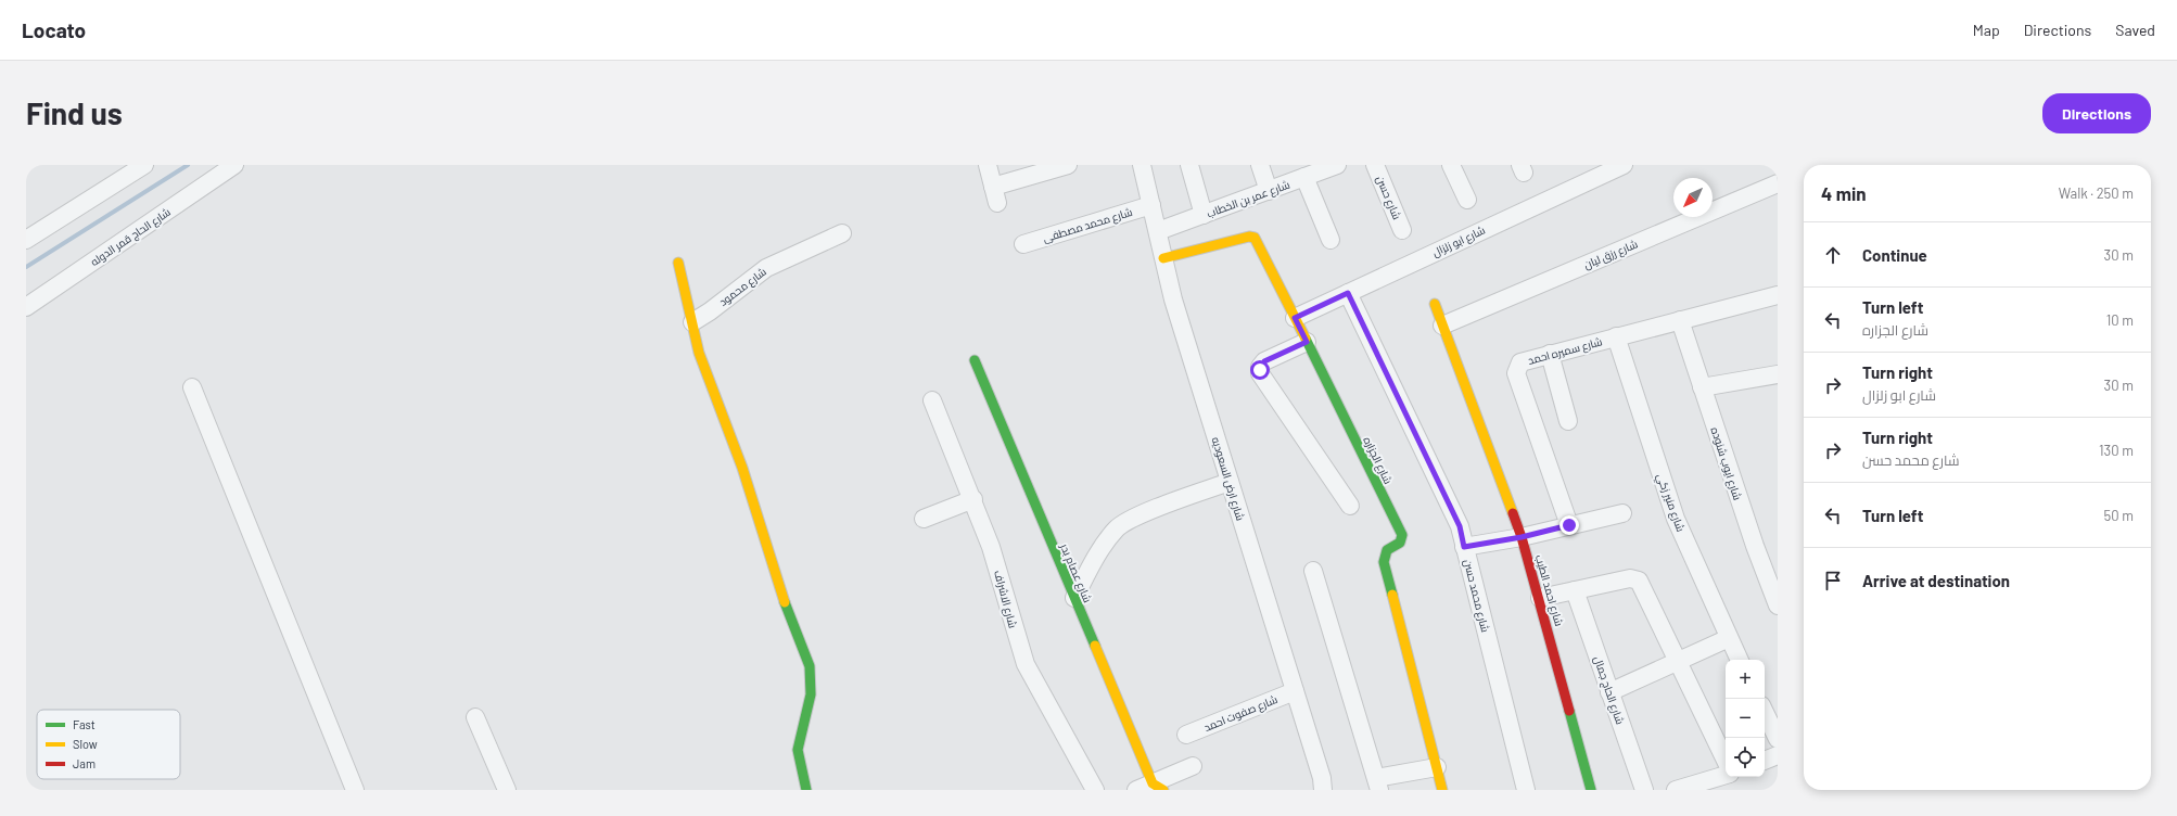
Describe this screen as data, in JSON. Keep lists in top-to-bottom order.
{
  "streets": {
    "street": [
      "شارع حسن",
      "شارع عمر بن الخطاب",
      "شارع محمد مصطفى",
      "شارع الحاج قمر الدوله",
      "شارع ابو زلزال",
      "شارع رزق ليان",
      "شارع محمود",
      "شارع سميره احمد",
      "شارع الجزاره",
      "شارع ايوب شنوده",
      "شارع ارض السعوديه",
      "شارع منير زكي",
      "شارع عصام بدر",
      "شارع احمد الطيب",
      "شارع محمد حسن",
      "شارع الاشراف",
      "شارع الحاج جمال",
      "شارع صفوت احمد"
    ]
  },
  "crossings": [
    ["شارع عمر بن الخطاب", "شارع ارض السعوديه"],
    ["شارع محمد مصطفى", "شارع ارض السعوديه"],
    ["شارع ابو زلزال", "شارع الجزاره"],
    ["شارع ابو زلزال", "شارع محمد حسن"],
    ["شارع رزق ليان", "شارع احمد الطيب"],
    ["شارع سميره احمد", "شارع ايوب شنوده"],
    ["شارع سميره احمد", "شارع منير زكي"],
    ["شارع الجزاره", "شارع ارض السعوديه"],
    ["شارع ارض السعوديه", "شارع صفوت احمد"]
  ],
  "legend": ["Fast", "Slow", "Jam"],
  "north": "bottom left",
  "page": {
    "header": "Locato",
    "nav": ["Map", "Directions", "Saved"],
    "buttons": "Directions",
    "title": "Find us",
    "heading": ["4 min", "Walk · 250 m"],
    "list": [
      ["Continue", "30 m"],
      ["Turn left", "شارع الجزاره", "10 m"],
      ["Turn right", "شارع ابو زلزال", "30 m"],
      ["Turn right", "شارع محمد حسن", "130 m"],
      ["Turn left", "50 m"],
      "Arrive at destination"
    ],
    "map_buttons": ["+", "−"]
  }
}
